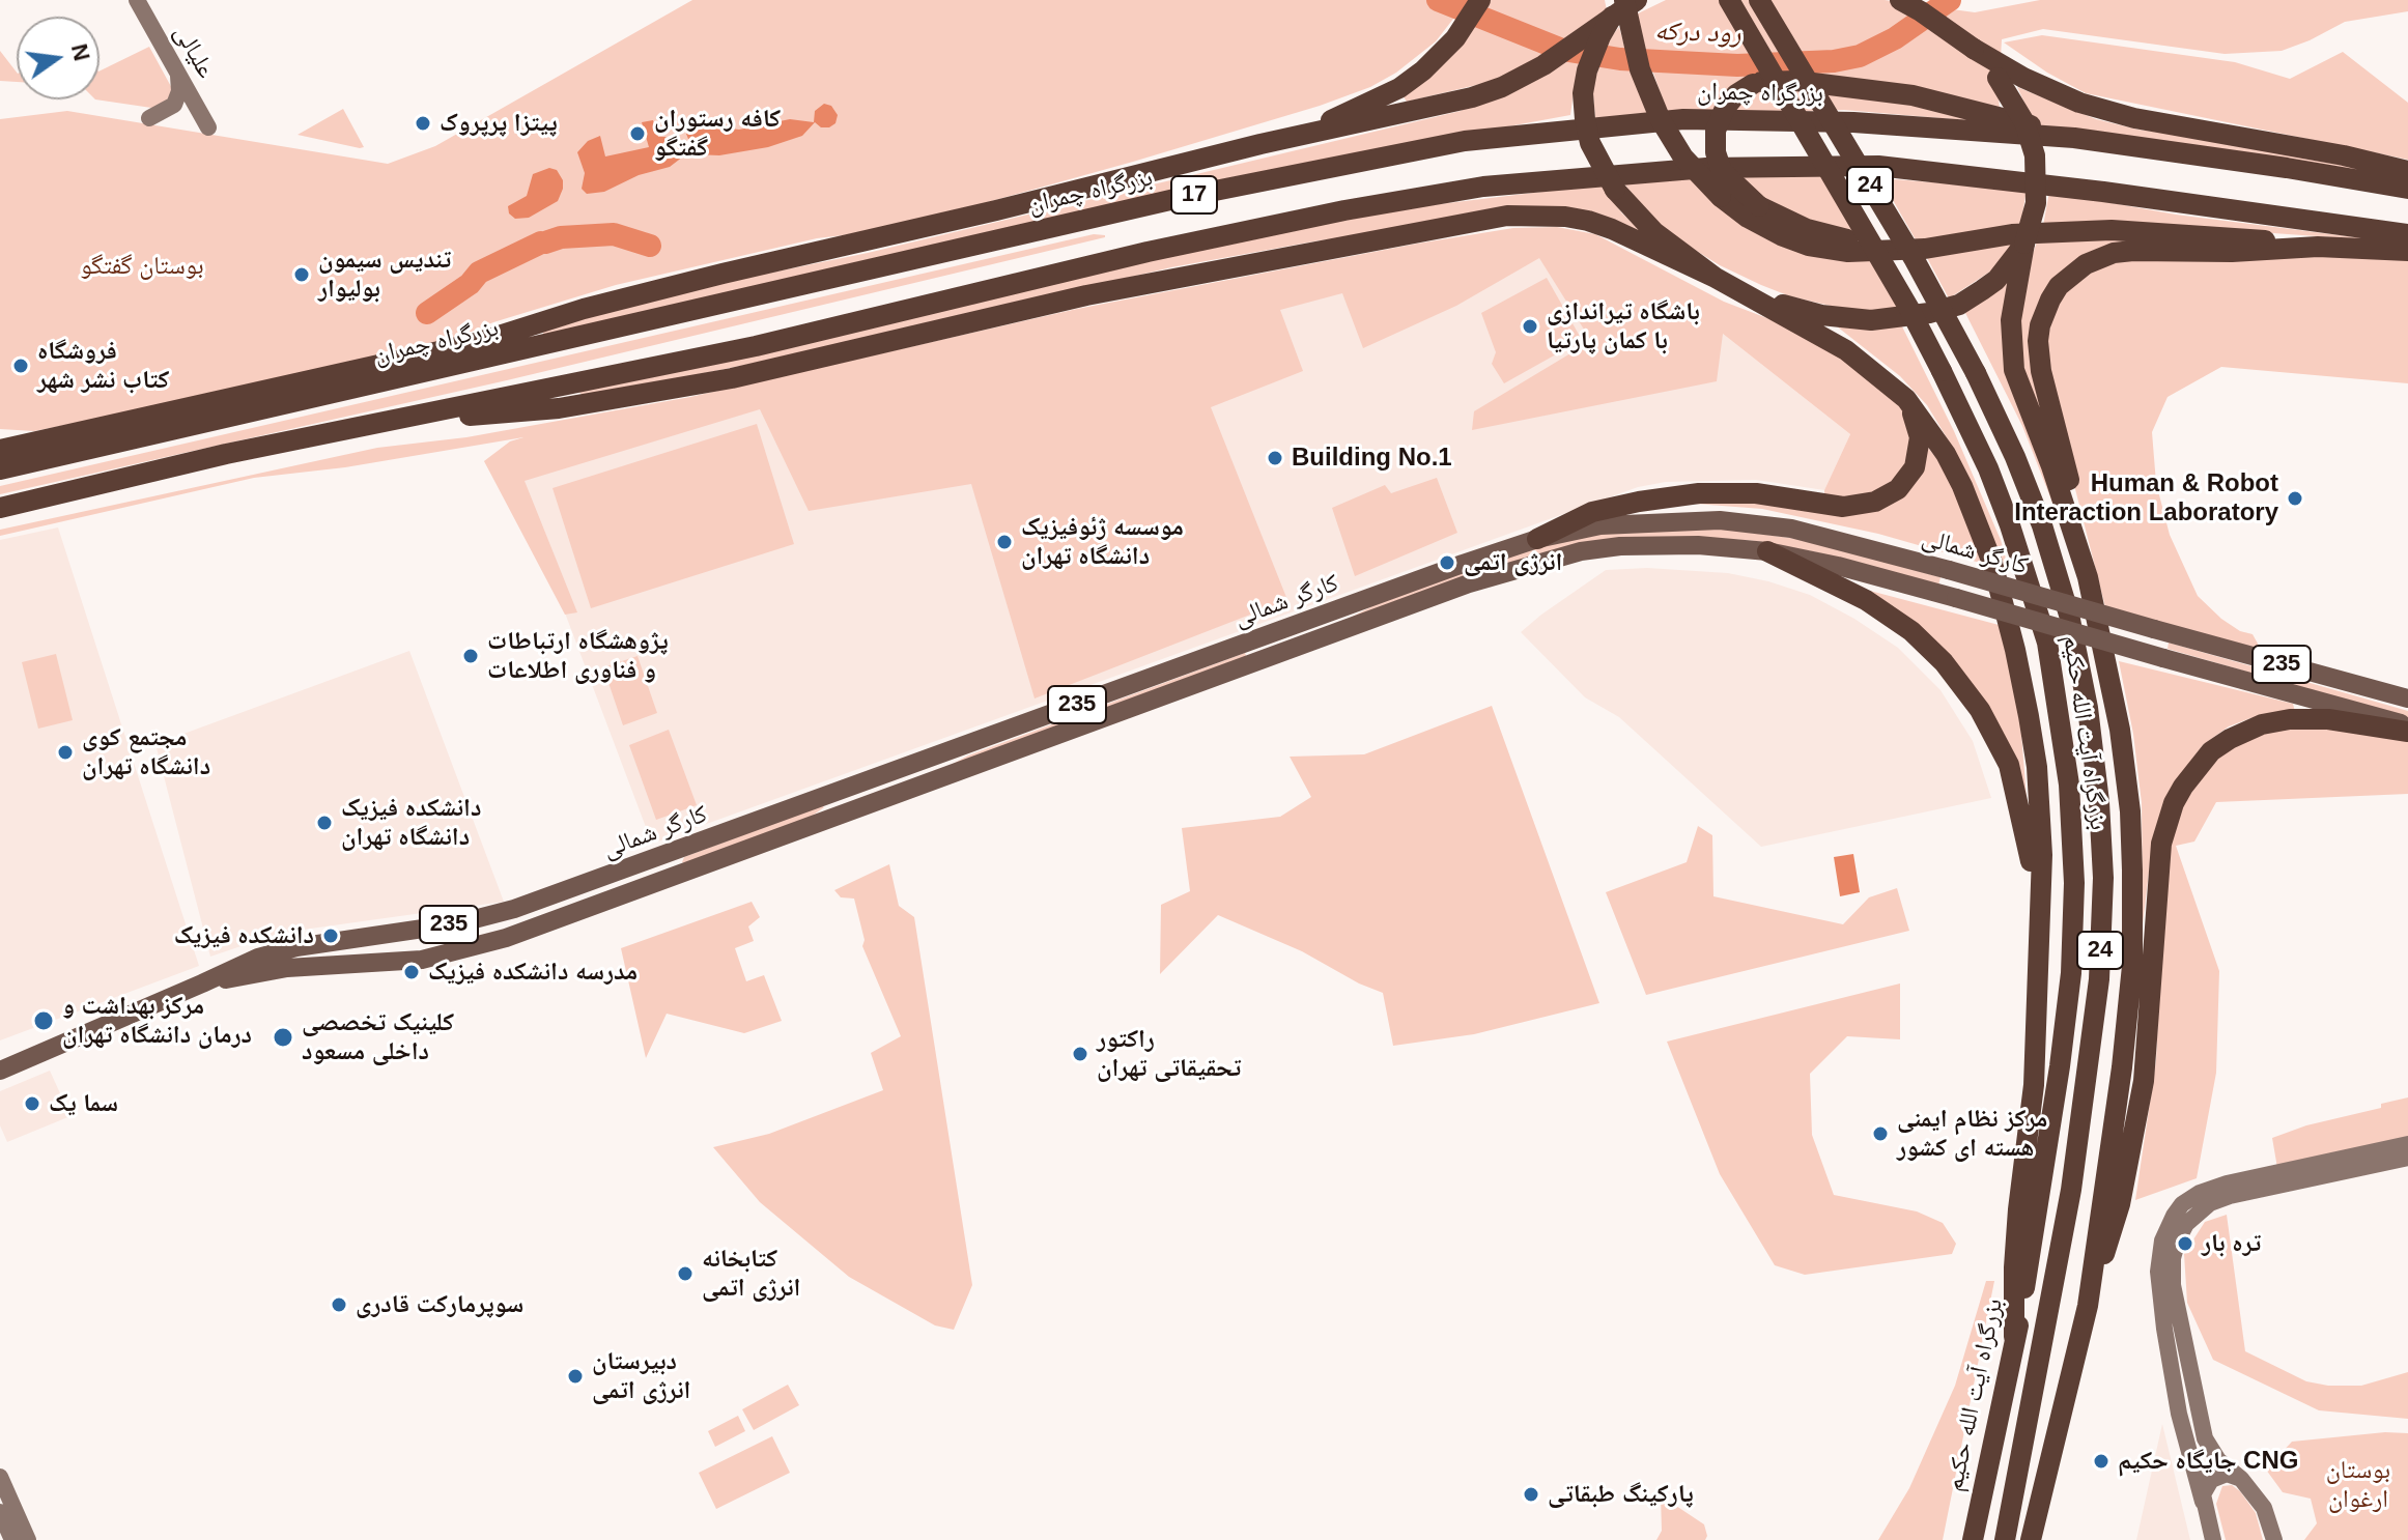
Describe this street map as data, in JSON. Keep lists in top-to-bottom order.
{
  "streets": {
    "highway": [
      "بزرگراه چمران",
      "24",
      "17",
      "بزرگراه آیت الله حکیم"
    ],
    "main road": ["کارگر شمالی", "235"],
    "street": ["علیالی"]
  },
  "water": ["رود درکه"],
  "parks": ["بوستان گفتگو", "بوستان ارغوان"],
  "places": [
    "پیتزا پرپروک",
    "کافه رستوران گفتگو",
    "تندیس سیمون بولیوار",
    "باشگاه تیراندازی با کمان پارتیا",
    "فروشگاه کتاب نشر شهر",
    "Building No.1",
    "Human & Robot Interaction Laboratory",
    "موسسه ژئوفیزیک دانشگاه تهران",
    "انرژی اتمی",
    "پژوهشگاه ارتباطات و فناوری اطلاعات",
    "مجتمع کوی دانشگاه تهران",
    "دانشکده فیزیک دانشگاه تهران",
    "دانشکده فیزیک",
    "مدرسه دانشکده فیزیک",
    "مرکز بهداشت و درمان دانشگاه تهران",
    "کلینیک تخصصی داخلی مسعود",
    "راکتور تحقیقاتی تهران",
    "سما یک",
    "مرکز نظام ایمنی هسته ای کشور",
    "تره بار",
    "کتابخانه انرژی اتمی",
    "سوپرمارکت قادری",
    "دبیرستان انرژی اتمی",
    "جایگاه حکیم CNG",
    "پارکینگ طبقاتی"
  ],
  "north": "right"
}
